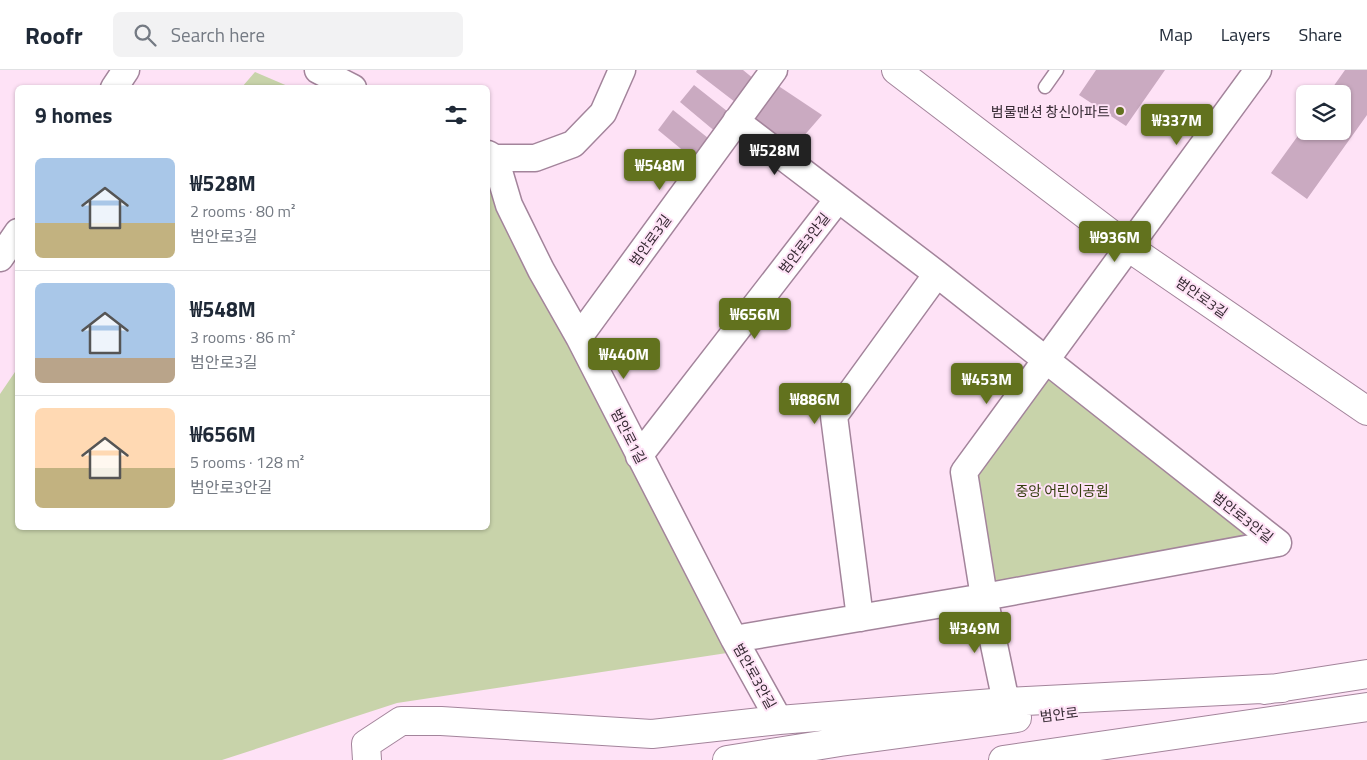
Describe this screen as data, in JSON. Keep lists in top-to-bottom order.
{
  "streets": {
    "main road": ["범안로3길", "범안로"],
    "street": ["범안로3안길", "범안로1길"]
  },
  "crossings": [
    ["범안로3길", "범안로1길"],
    ["범안로3안길", "범안로1길"]
  ],
  "parks": ["중앙 어린이공원"],
  "places": ["범물맨션 창신아파트"],
  "page": {
    "header": "Roofr",
    "search": "Search here",
    "nav": ["Map", "Layers", "Share"],
    "heading": "9 homes",
    "price": [
      "₩337M",
      "₩528M",
      "₩548M",
      "₩936M",
      "₩656M",
      "₩440M",
      "₩453M",
      "₩886M",
      "₩349M"
    ],
    "list": [
      {
        "name": "₩528M",
        "note": "2 rooms · 80 m² · 범안로3길"
      },
      {
        "name": "₩548M",
        "note": "3 rooms · 86 m² · 범안로3길"
      },
      {
        "name": "₩656M",
        "note": "5 rooms · 128 m² · 범안로3안길"
      }
    ]
  }
}
